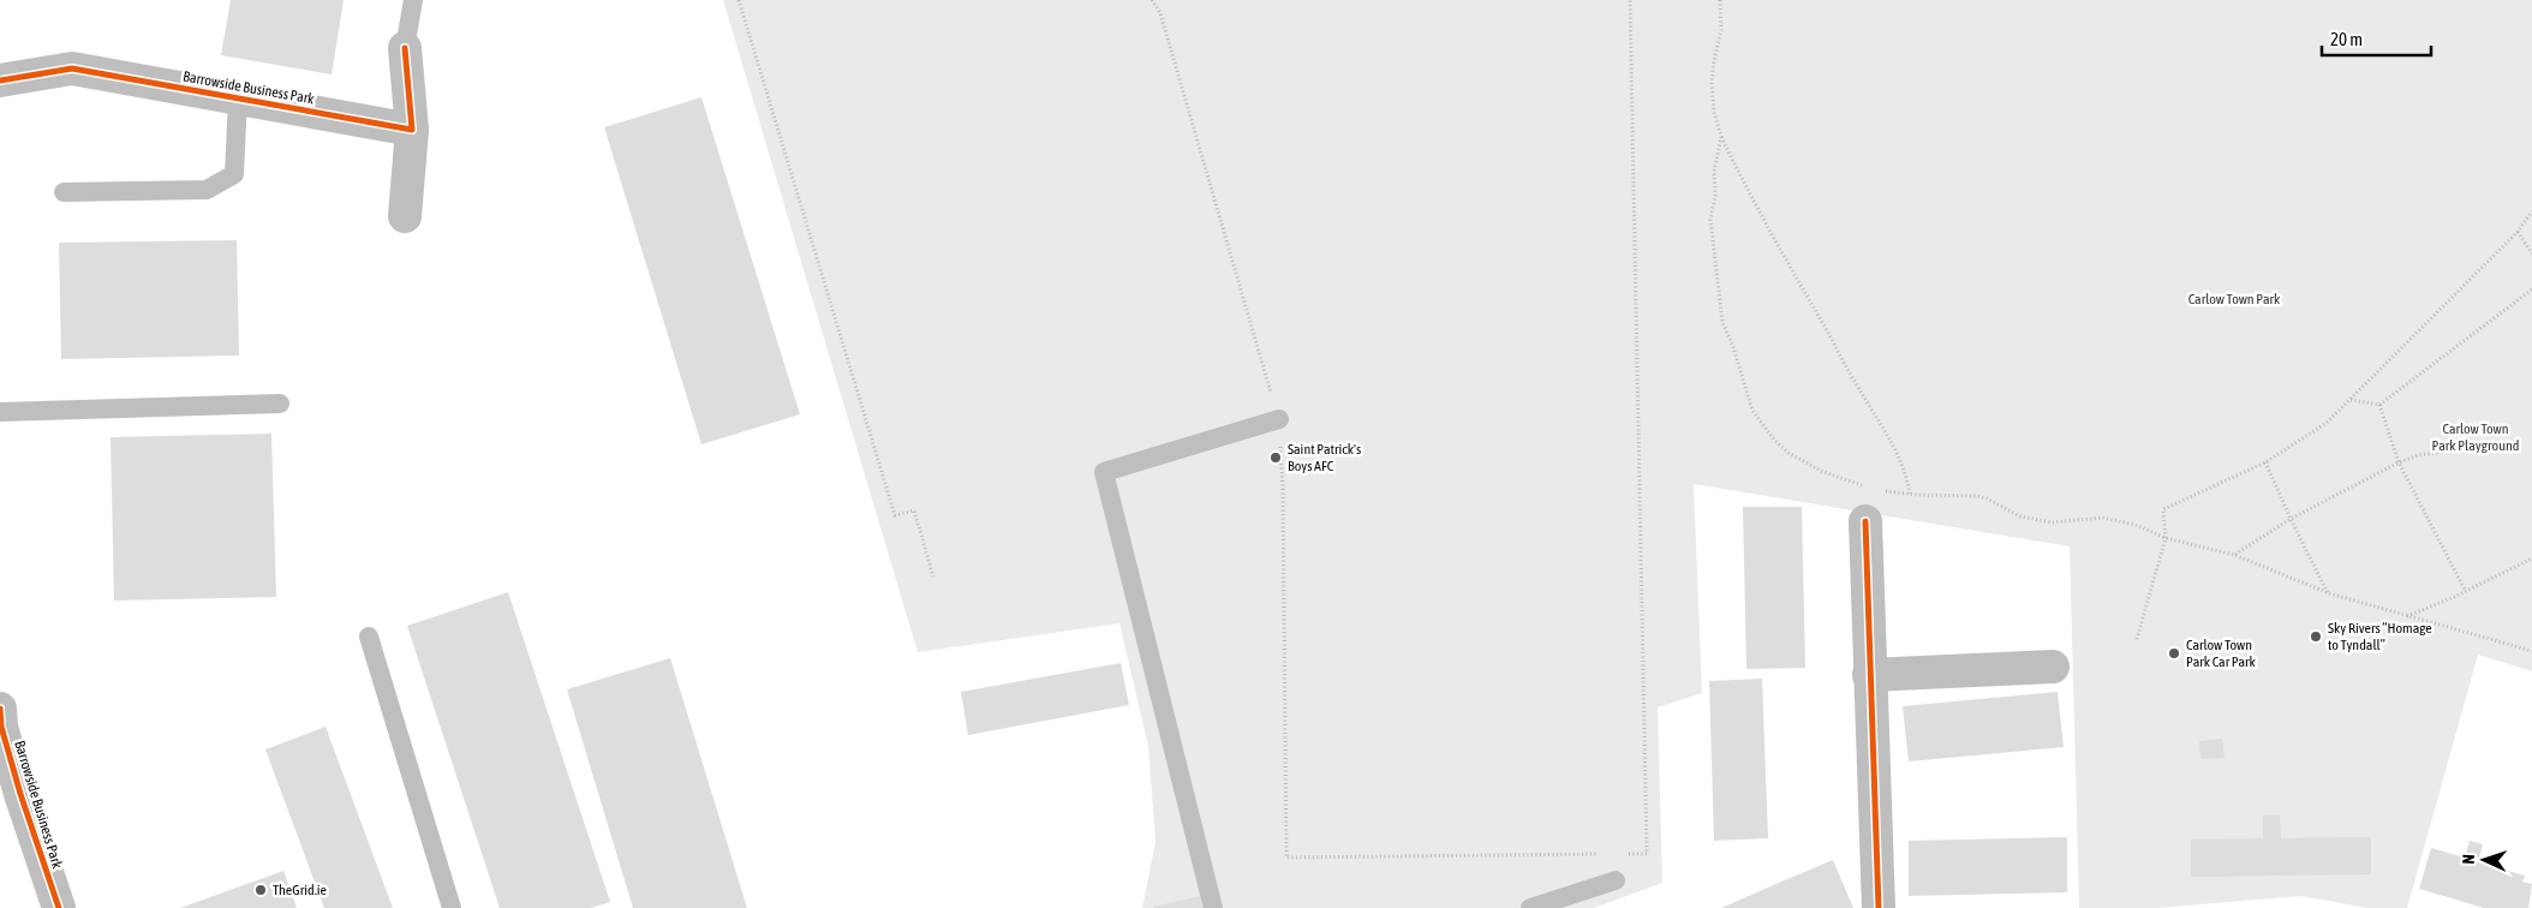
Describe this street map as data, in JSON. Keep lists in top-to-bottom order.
{
  "streets": {
    "street": ["Barrowside Business Park"]
  },
  "parks": ["Carlow Town Park", "Carlow Town Park Playground"],
  "places": [
    "Saint Patrick's Boys AFC",
    "Sky Rivers “Homage to Tyndall”",
    "Carlow Town Park Car Park",
    "TheGrid.ie"
  ],
  "scale_bar": "20 m",
  "north": "left"
}
